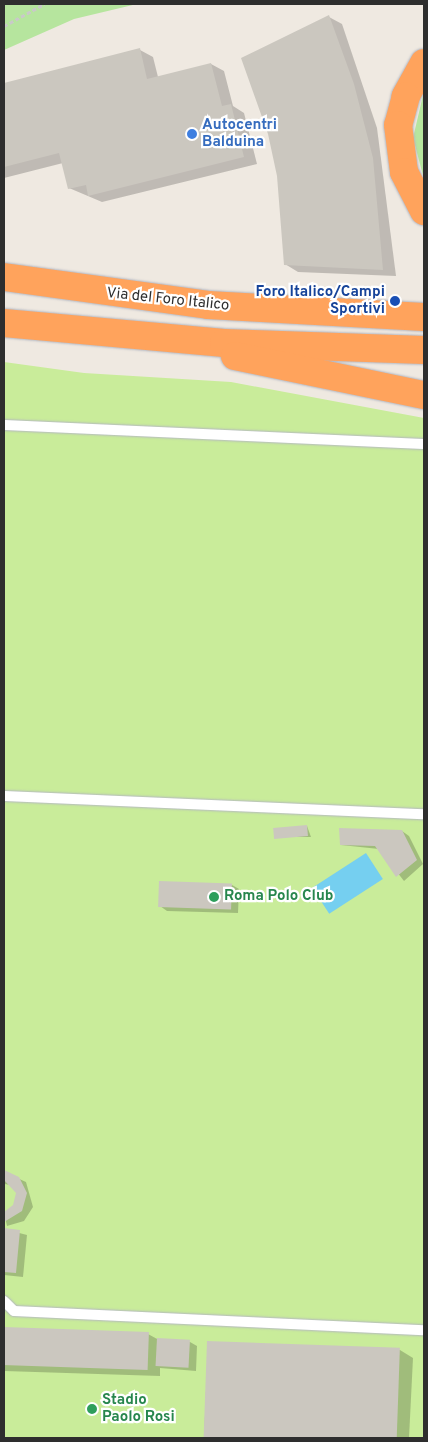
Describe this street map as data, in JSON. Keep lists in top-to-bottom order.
{
  "streets": {
    "highway": ["Via del Foro Italico"]
  },
  "places": [
    "Autocentri Balduina",
    "Foro Italico/Campi Sportivi",
    "Roma Polo Club",
    "Stadio Paolo Rosi"
  ]
}
